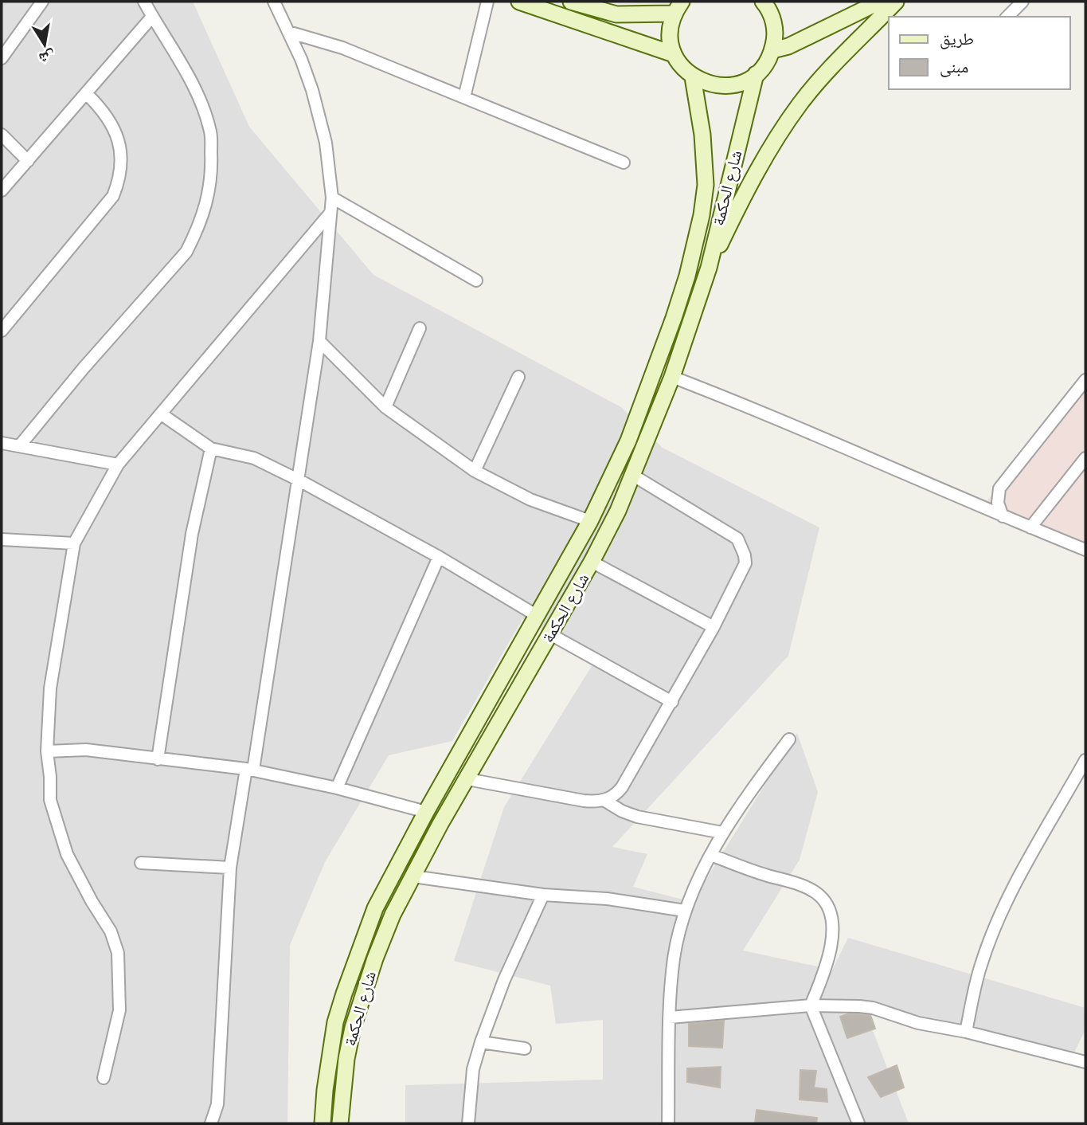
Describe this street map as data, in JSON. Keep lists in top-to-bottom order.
{
  "streets": {
    "street": ["شارع الحكمة"]
  },
  "legend": ["طريق", "مبنى"],
  "north": "bottom"
}
